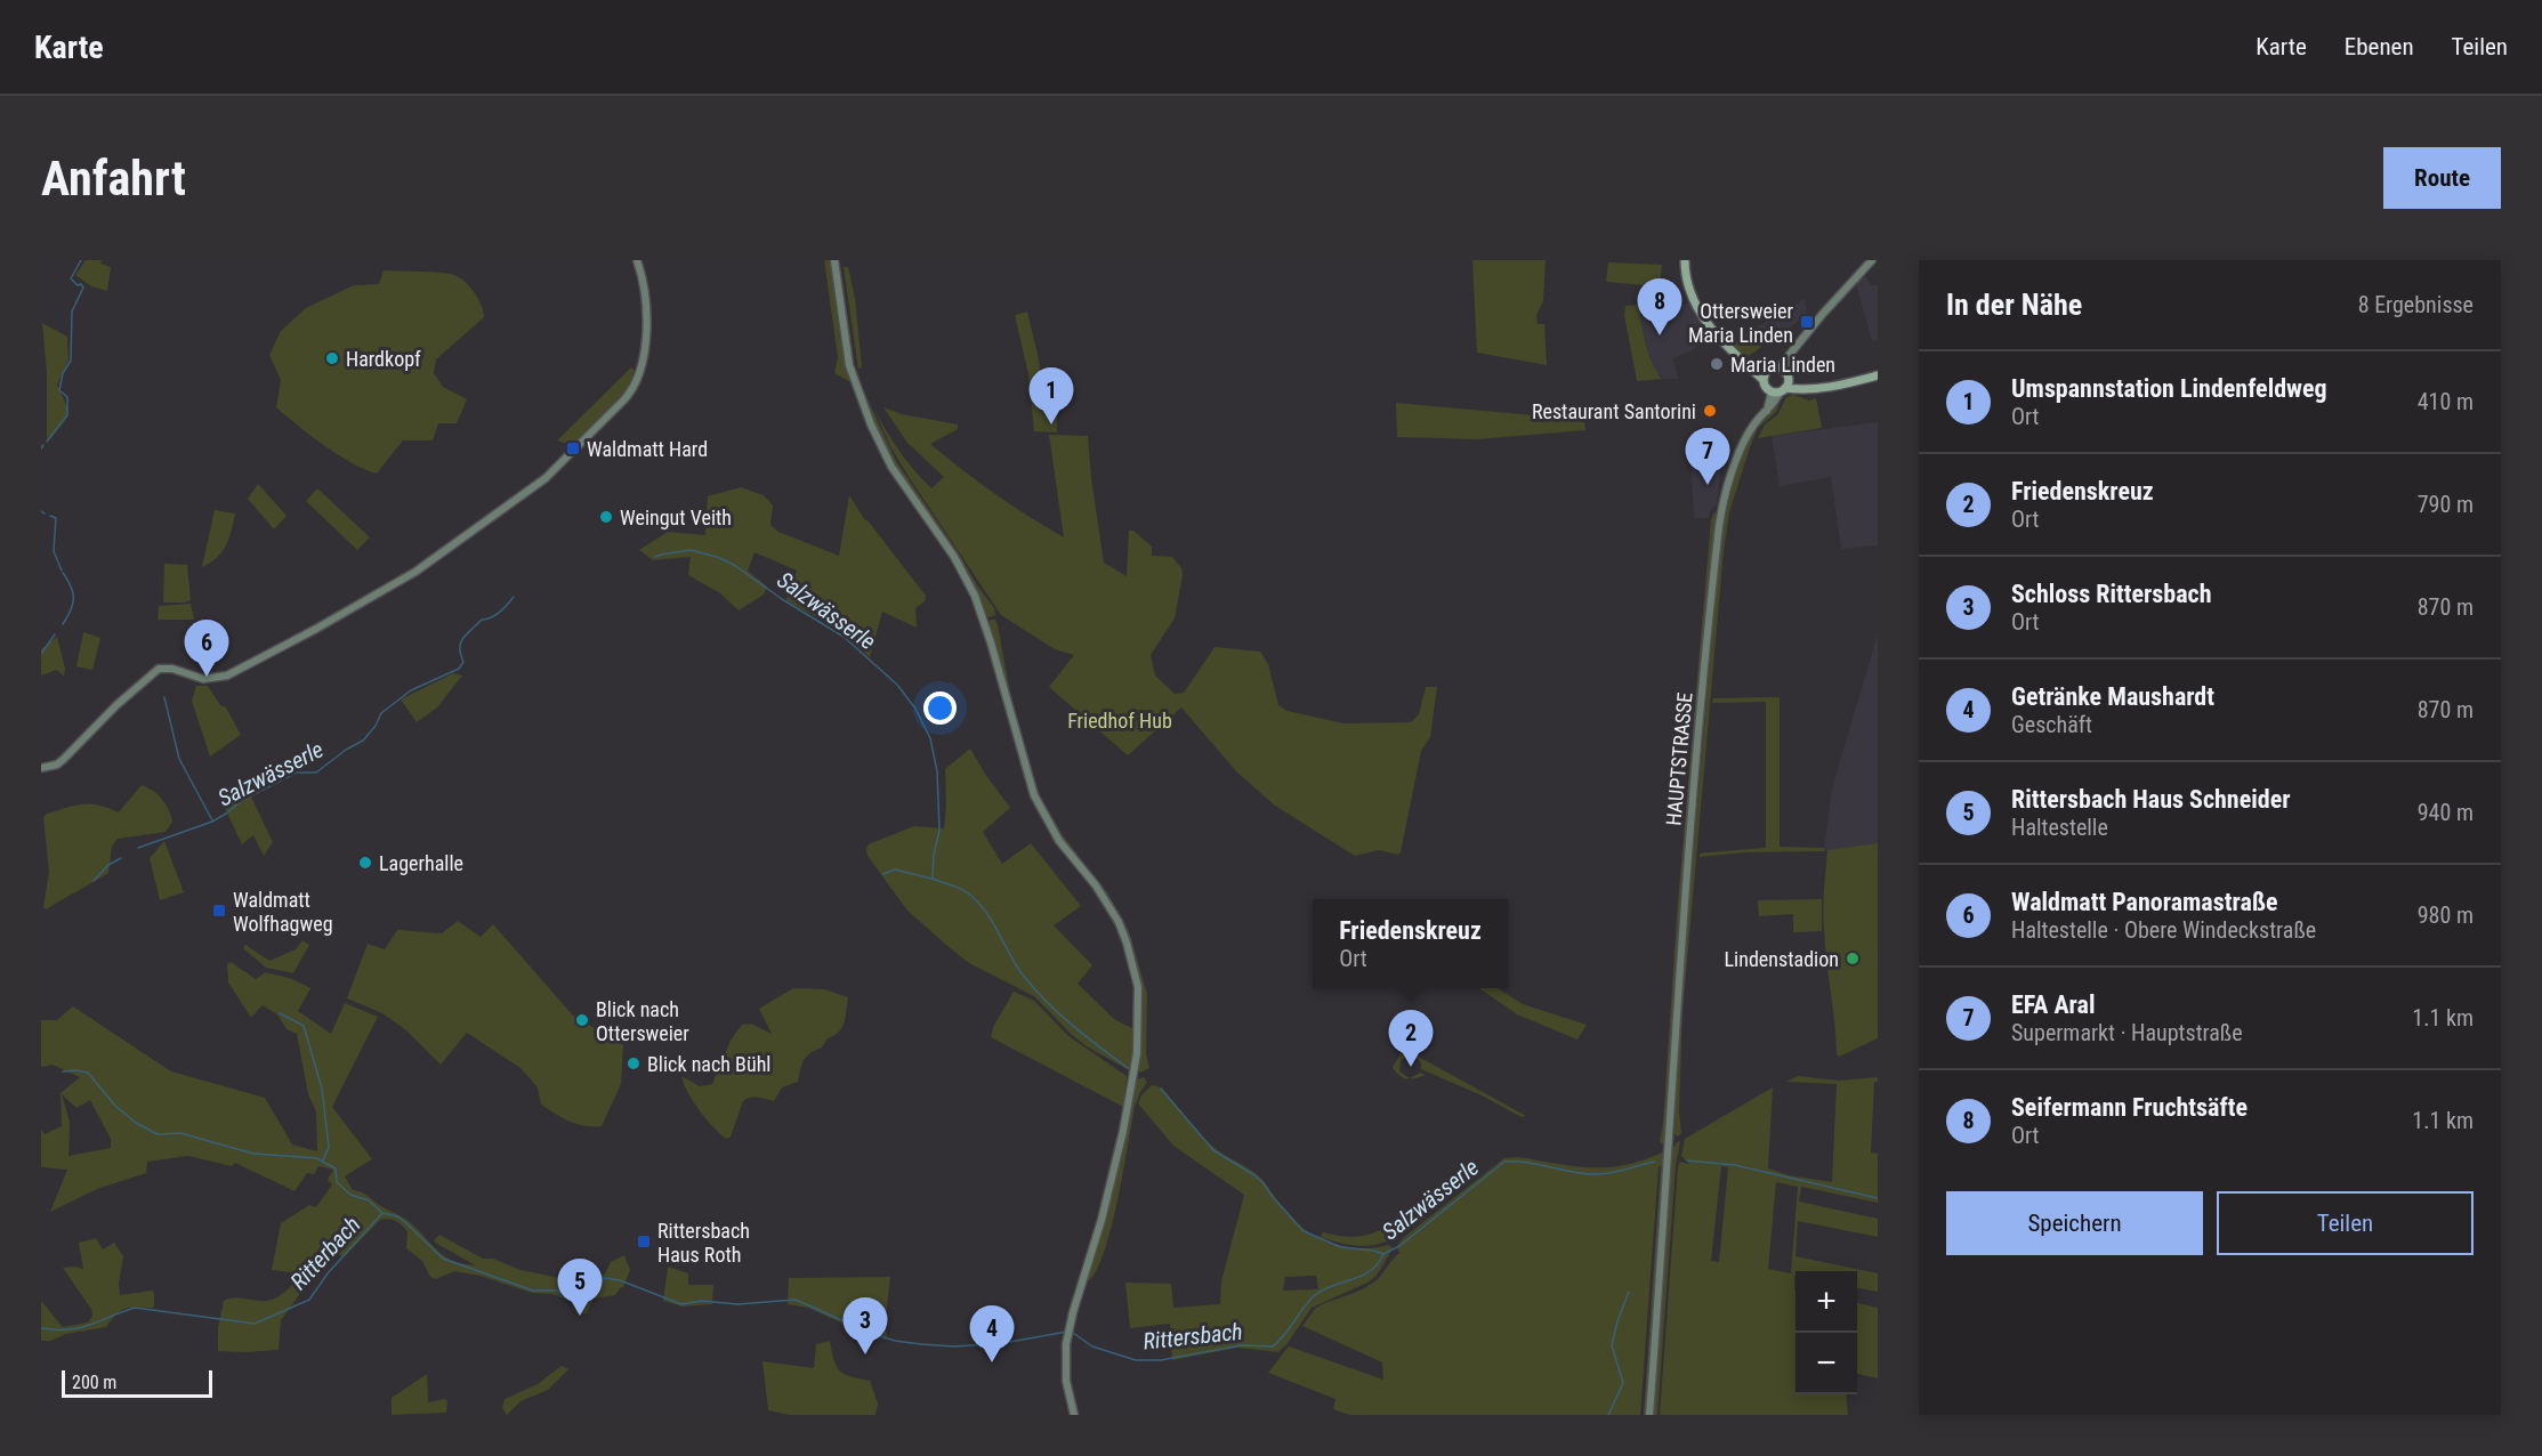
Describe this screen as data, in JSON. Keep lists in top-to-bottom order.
{
  "streets": {
    "street": ["HAUPTSTRASSE"]
  },
  "water": ["Salzwässerle", "Ritterbach", "Rittersbach"],
  "parks": ["Friedhof Hub"],
  "places": {
    "transit": [
      "Ottersweier Maria Linden",
      "Waldmatt Hard",
      "Waldmatt Wolfhagweg",
      "Rittersbach Haus Roth"
    ],
    "other": [
      "Hardkopf",
      "Maria Linden",
      "Restaurant Santorini",
      "Weingut Veith",
      "Lagerhalle",
      "Lindenstadion",
      "Blick nach Ottersweier",
      "Blick nach Bühl"
    ]
  },
  "scale_bar": "200 m",
  "page": {
    "header": "Karte",
    "nav": ["Karte", "Ebenen", "Teilen"],
    "buttons": [
      "Route",
      ["Speichern", "Teilen"]
    ],
    "title": "Anfahrt",
    "heading": ["In der Nähe", "8 Ergebnisse"],
    "pins": [
      "8",
      "1",
      "7",
      "6",
      "2",
      "5",
      "3",
      "4"
    ],
    "list": [
      {
        "mark": "1",
        "name": "Umspannstation Lindenfeldweg",
        "note": "Ort",
        "value": "410 m"
      },
      {
        "mark": "2",
        "name": "Friedenskreuz",
        "note": "Ort",
        "value": "790 m"
      },
      {
        "mark": "3",
        "name": "Schloss Rittersbach",
        "note": "Ort",
        "value": "870 m"
      },
      {
        "mark": "4",
        "name": "Getränke Maushardt",
        "note": "Geschäft",
        "value": "870 m"
      },
      {
        "mark": "5",
        "name": "Rittersbach Haus Schneider",
        "note": "Haltestelle",
        "value": "940 m"
      },
      {
        "mark": "6",
        "name": "Waldmatt Panoramastraße",
        "note": "Haltestelle · Obere Windeckstraße",
        "value": "980 m"
      },
      {
        "mark": "7",
        "name": "EFA Aral",
        "note": "Supermarkt · Hauptstraße",
        "value": "1.1 km"
      },
      {
        "mark": "8",
        "name": "Seifermann Fruchtsäfte",
        "note": "Ort",
        "value": "1.1 km"
      }
    ],
    "popup": ["Friedenskreuz", "Ort"],
    "map_buttons": ["+", "−"],
    "scale": "200 m"
  }
}
